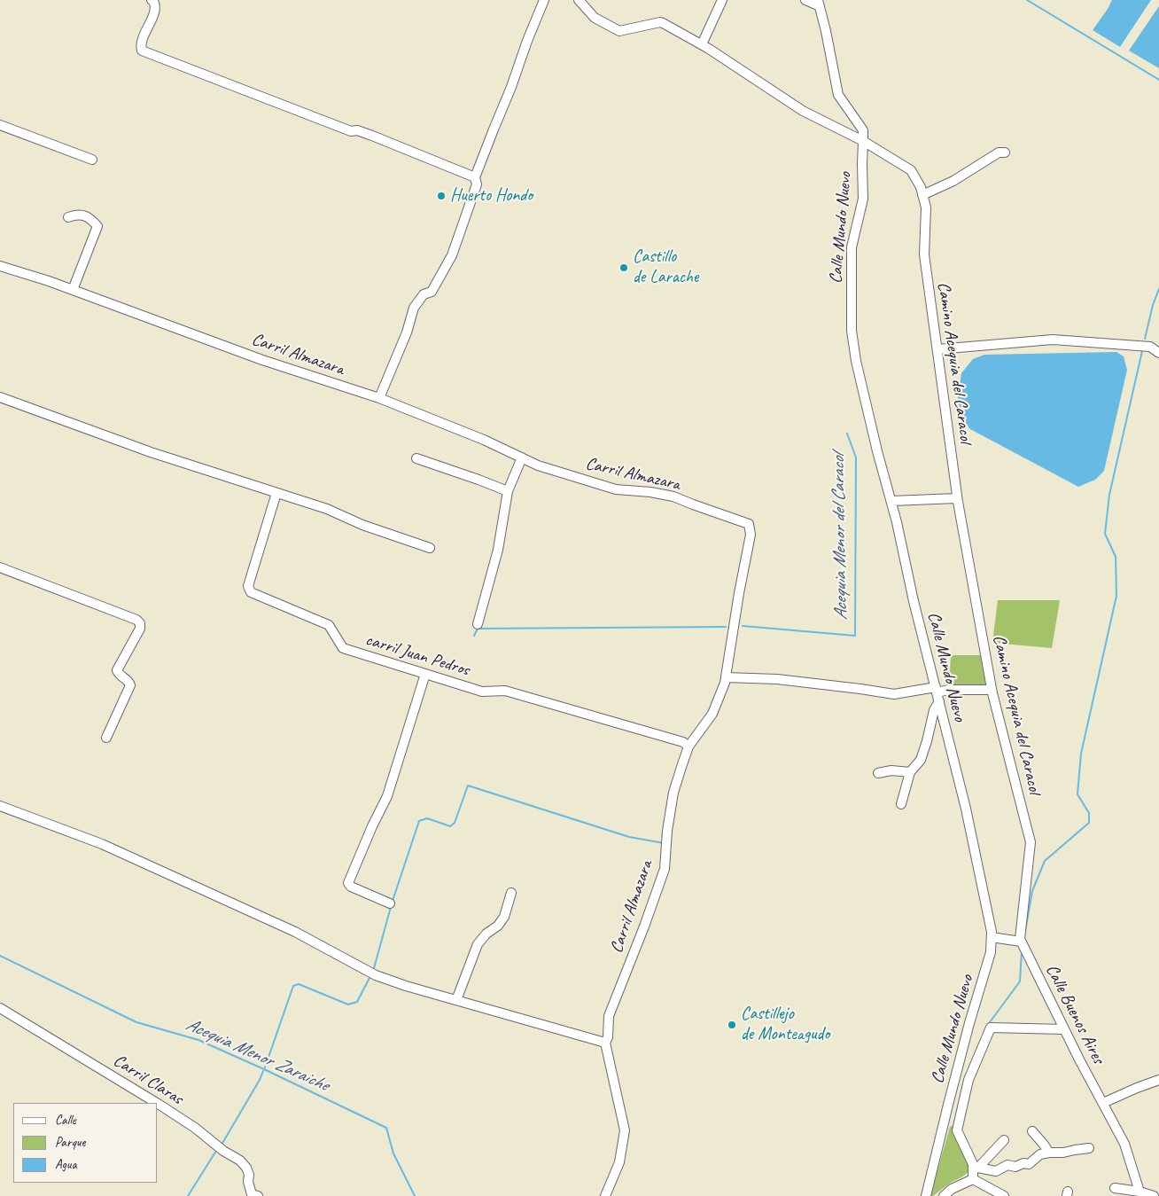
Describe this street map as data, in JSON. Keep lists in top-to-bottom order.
{
  "streets": {
    "street": [
      "Calle Mundo Nuevo",
      "Carril Almazara",
      "Camino Acequia del Caracol",
      "carril Juan Pedros",
      "Calle Buenos Aires",
      "Carril Claras"
    ]
  },
  "crossings": [
    ["Calle Mundo Nuevo", "Camino Acequia del Caracol"],
    ["Calle Mundo Nuevo", "Calle Buenos Aires"],
    ["Carril Almazara", "carril Juan Pedros"],
    ["Camino Acequia del Caracol", "Calle Buenos Aires"]
  ],
  "water": ["Acequia Menor del Caracol", "Acequia Menor Zaraiche"],
  "places": ["Huerto Hondo", "Castillo de Larache", "Castillejo de Monteagudo"],
  "legend": ["Calle", "Parque", "Agua"]
}
